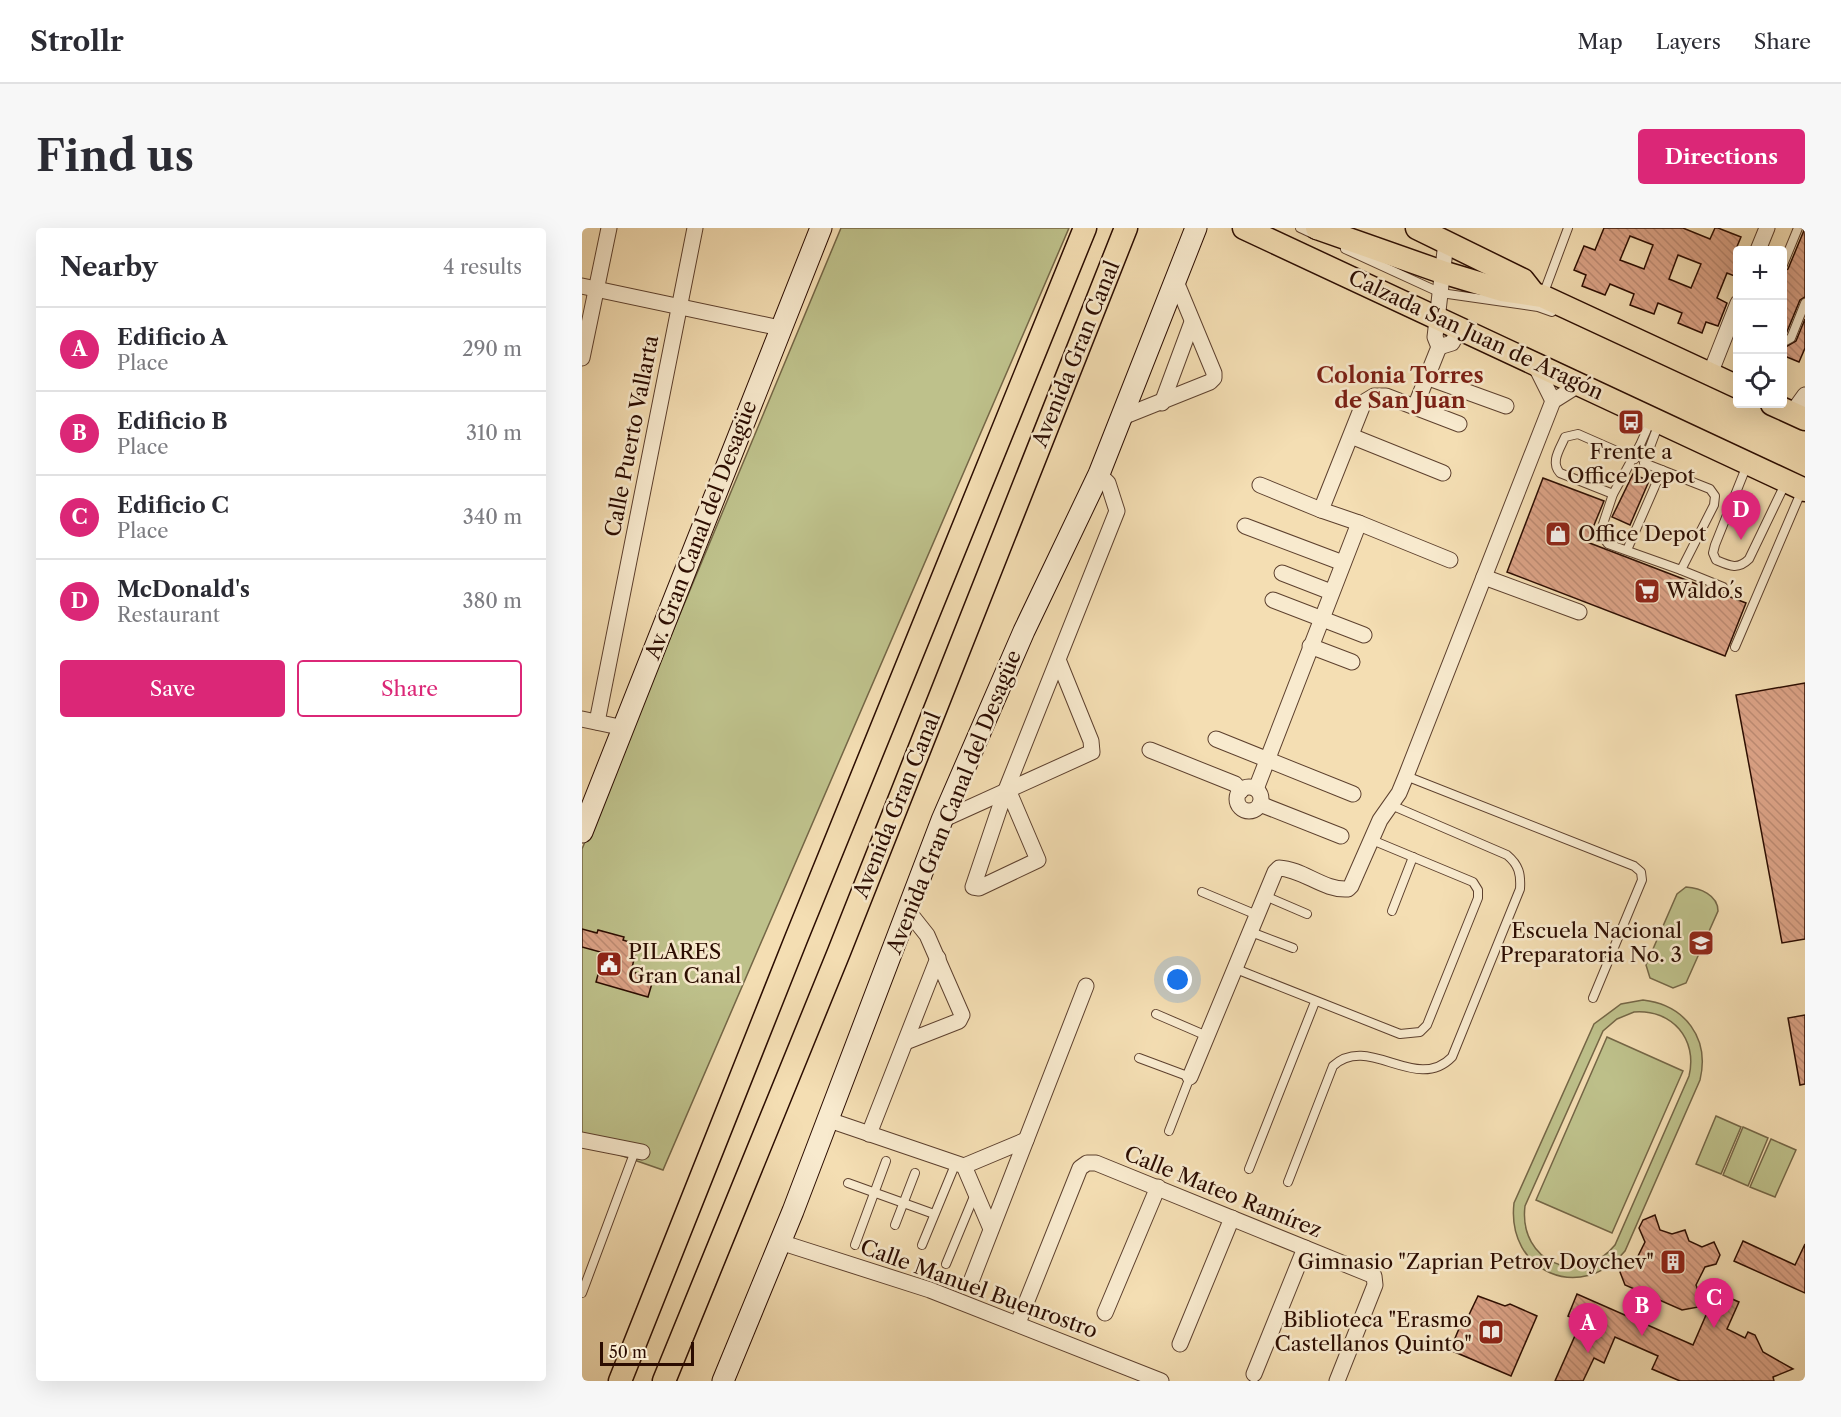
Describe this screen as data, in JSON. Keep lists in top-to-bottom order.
{
  "streets": {
    "main road": ["Calzada San Juan de Aragón", "Avenida Gran Canal"],
    "street": [
      "Calle Puerto Vallarta",
      "Av. Gran Canal del Desagüe",
      "Avenida Gran Canal del Desagüe",
      "Calle Mateo Ramírez",
      "Calle Manuel Buenrostro"
    ]
  },
  "crossings": [
    ["Avenida Gran Canal del Desagüe", "Calle Manuel Buenrostro"],
    ["Calle Mateo Ramírez", "Calle Manuel Buenrostro"]
  ],
  "districts": ["Colonia Torres de San Juan"],
  "places": {
    "bus stop": ["Frente a Office Depot"],
    "shop": ["Office Depot"],
    "supermarket": ["Waldo´s"],
    "school or university": ["Escuela Nacional Preparatoria No. 3"],
    "public building": ["PILARES Gran Canal"],
    "building": ["Gimnasio \"Zaprian Petrov Doychev\""],
    "library": ["Biblioteca \"Erasmo Castellanos Quinto\""]
  },
  "scale_bar": "50 m",
  "page": {
    "header": "Strollr",
    "nav": ["Map", "Layers", "Share"],
    "buttons": [
      "Directions",
      ["Save", "Share"]
    ],
    "title": "Find us",
    "heading": ["Nearby", "4 results"],
    "map_buttons": ["+", "−"],
    "list": [
      {
        "mark": "A",
        "name": "Edificio A",
        "note": "Place",
        "value": "290 m"
      },
      {
        "mark": "B",
        "name": "Edificio B",
        "note": "Place",
        "value": "310 m"
      },
      {
        "mark": "C",
        "name": "Edificio C",
        "note": "Place",
        "value": "340 m"
      },
      {
        "mark": "D",
        "name": "McDonald's",
        "note": "Restaurant",
        "value": "380 m"
      }
    ],
    "pins": [
      "D",
      "C",
      "B",
      "A"
    ],
    "scale": "50 m"
  }
}
